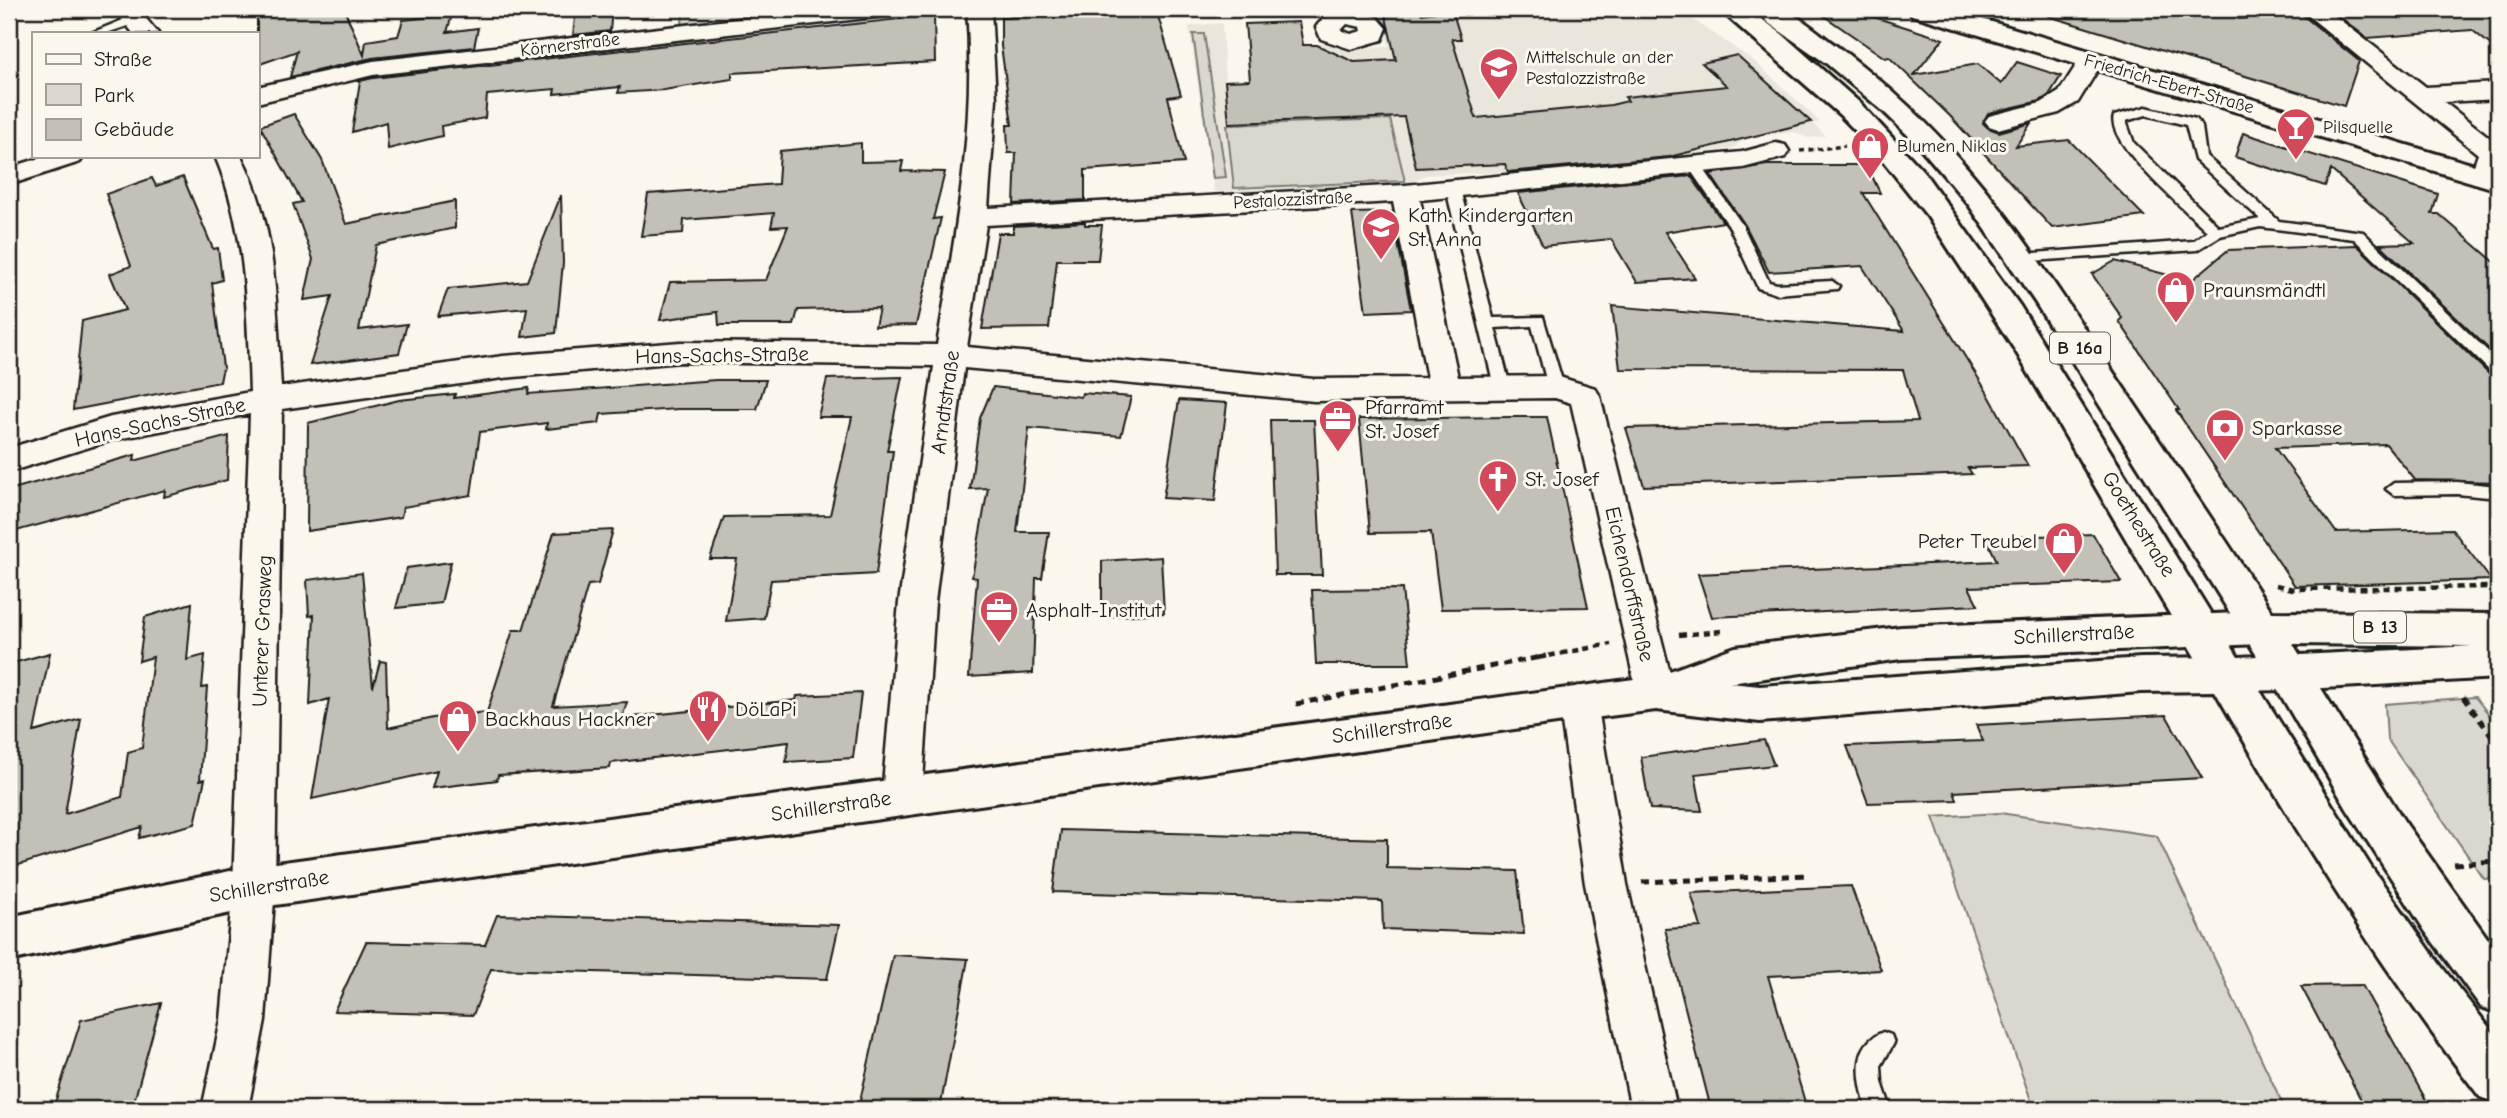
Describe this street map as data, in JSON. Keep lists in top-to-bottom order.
{
  "streets": {
    "main road": [
      "Friedrich-Ebert-Straße",
      "B 16a",
      "Goethestraße",
      "B 13",
      "Schillerstraße"
    ],
    "street": [
      "Körnerstraße",
      "Pestalozzistraße",
      "Hans-Sachs-Straße",
      "Arndtstraße",
      "Eichendorffstraße",
      "Unterer Grasweg"
    ]
  },
  "crossings": [
    ["Pestalozzistraße", "Arndtstraße"],
    ["B 16a", "Schillerstraße"],
    ["Hans-Sachs-Straße", "Arndtstraße"],
    ["Hans-Sachs-Straße", "Eichendorffstraße"],
    ["Hans-Sachs-Straße", "Unterer Grasweg"],
    ["Arndtstraße", "Schillerstraße"],
    ["Goethestraße", "Schillerstraße"],
    ["Eichendorffstraße", "Schillerstraße"],
    ["Unterer Grasweg", "Schillerstraße"]
  ],
  "places": {
    "school or university": ["Mittelschule an der Pestalozzistraße", "Kath. Kindergarten St. Anna"],
    "bar": ["Pilsquelle"],
    "shop": [
      "Blumen Niklas",
      "Praunsmändtl",
      "Peter Treubel",
      "Backhaus Hackner"
    ],
    "office": ["Pfarramt St. Josef", "Asphalt-Institut"],
    "bank": ["Sparkasse"],
    "church": ["St. Josef"],
    "restaurant": ["DöLaPi"]
  },
  "legend": ["Straße", "Park", "Gebäude"]
}
